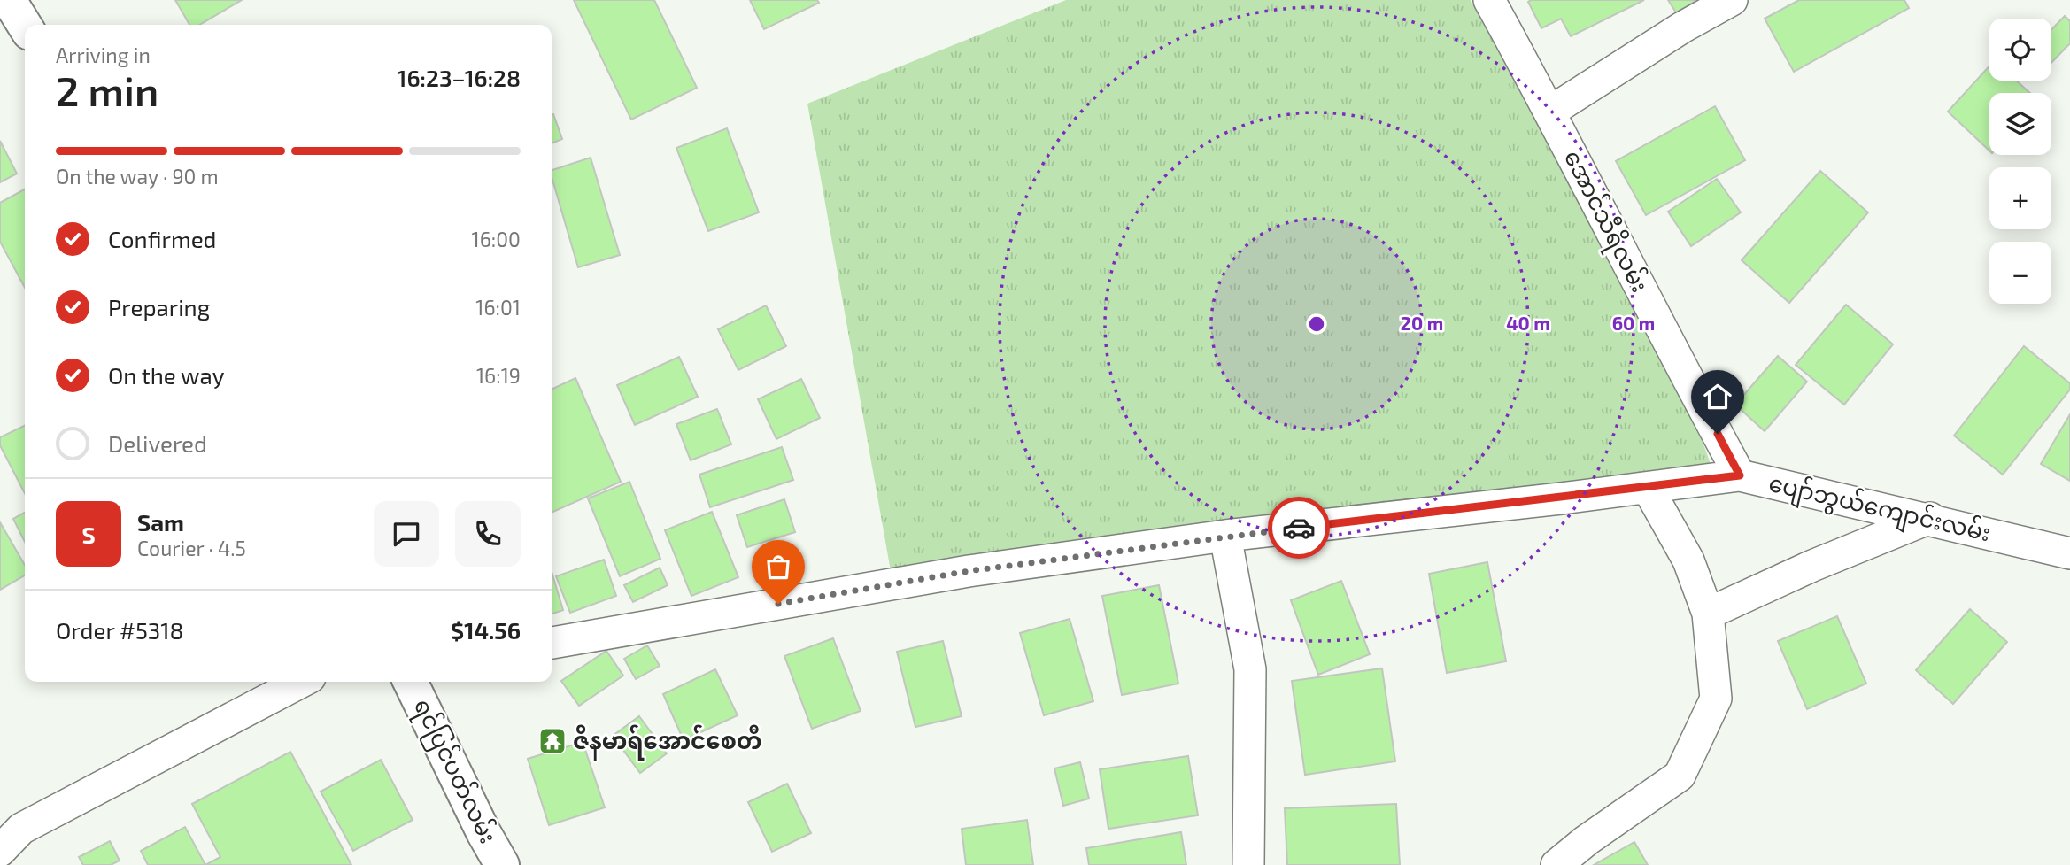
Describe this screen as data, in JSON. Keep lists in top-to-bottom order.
{
  "streets": {
    "street": ["အောင်သီရိလမ်း", "ပျော်ဘွယ်ကျောင်းလမ်း", "ရင်ပြင်ပတ်လမ်း"]
  },
  "crossings": [
    ["အောင်သီရိလမ်း", "ပျော်ဘွယ်ကျောင်းလမ်း"]
  ],
  "places": {
    "temple": ["ဇိနမာရ်အောင်စေတီ"]
  },
  "page": {
    "map_buttons": ["+", "−"],
    "heading": ["2 min", "Arriving in", "16:23–16:28"],
    "panel": [
      "Sam",
      "Courier · 4.5",
      "Order #5318",
      "$14.56"
    ],
    "bar": "On the way · 90 m",
    "list": [
      ["Confirmed", "16:00"],
      ["Preparing", "16:01"],
      ["On the way", "16:19"],
      "Delivered"
    ],
    "round": "S"
  },
  "rings": ["20 m", "40 m", "60 m"]
}
